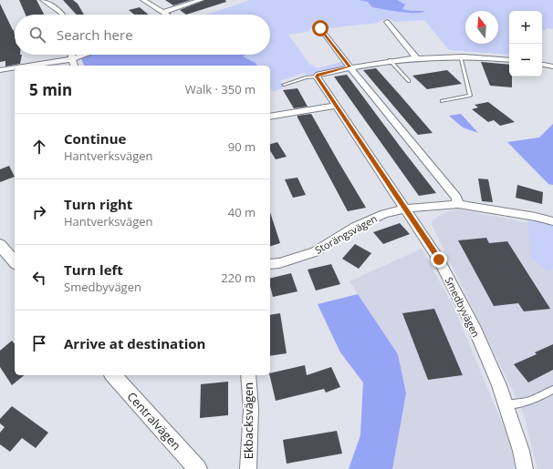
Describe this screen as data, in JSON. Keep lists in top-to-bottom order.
{
  "streets": {
    "street": [
      "Storängsvägen",
      "Smedbyvägen",
      "Centralvägen",
      "Ekbacksvägen"
    ]
  },
  "crossings": [
    ["Storängsvägen", "Smedbyvägen"]
  ],
  "north": "top",
  "page": {
    "map_buttons": ["+", "−"],
    "search": "Search here",
    "heading": ["5 min", "Walk · 350 m"],
    "list": [
      ["Continue", "Hantverksvägen", "90 m"],
      ["Turn right", "Hantverksvägen", "40 m"],
      ["Turn left", "Smedbyvägen", "220 m"],
      "Arrive at destination"
    ]
  }
}
